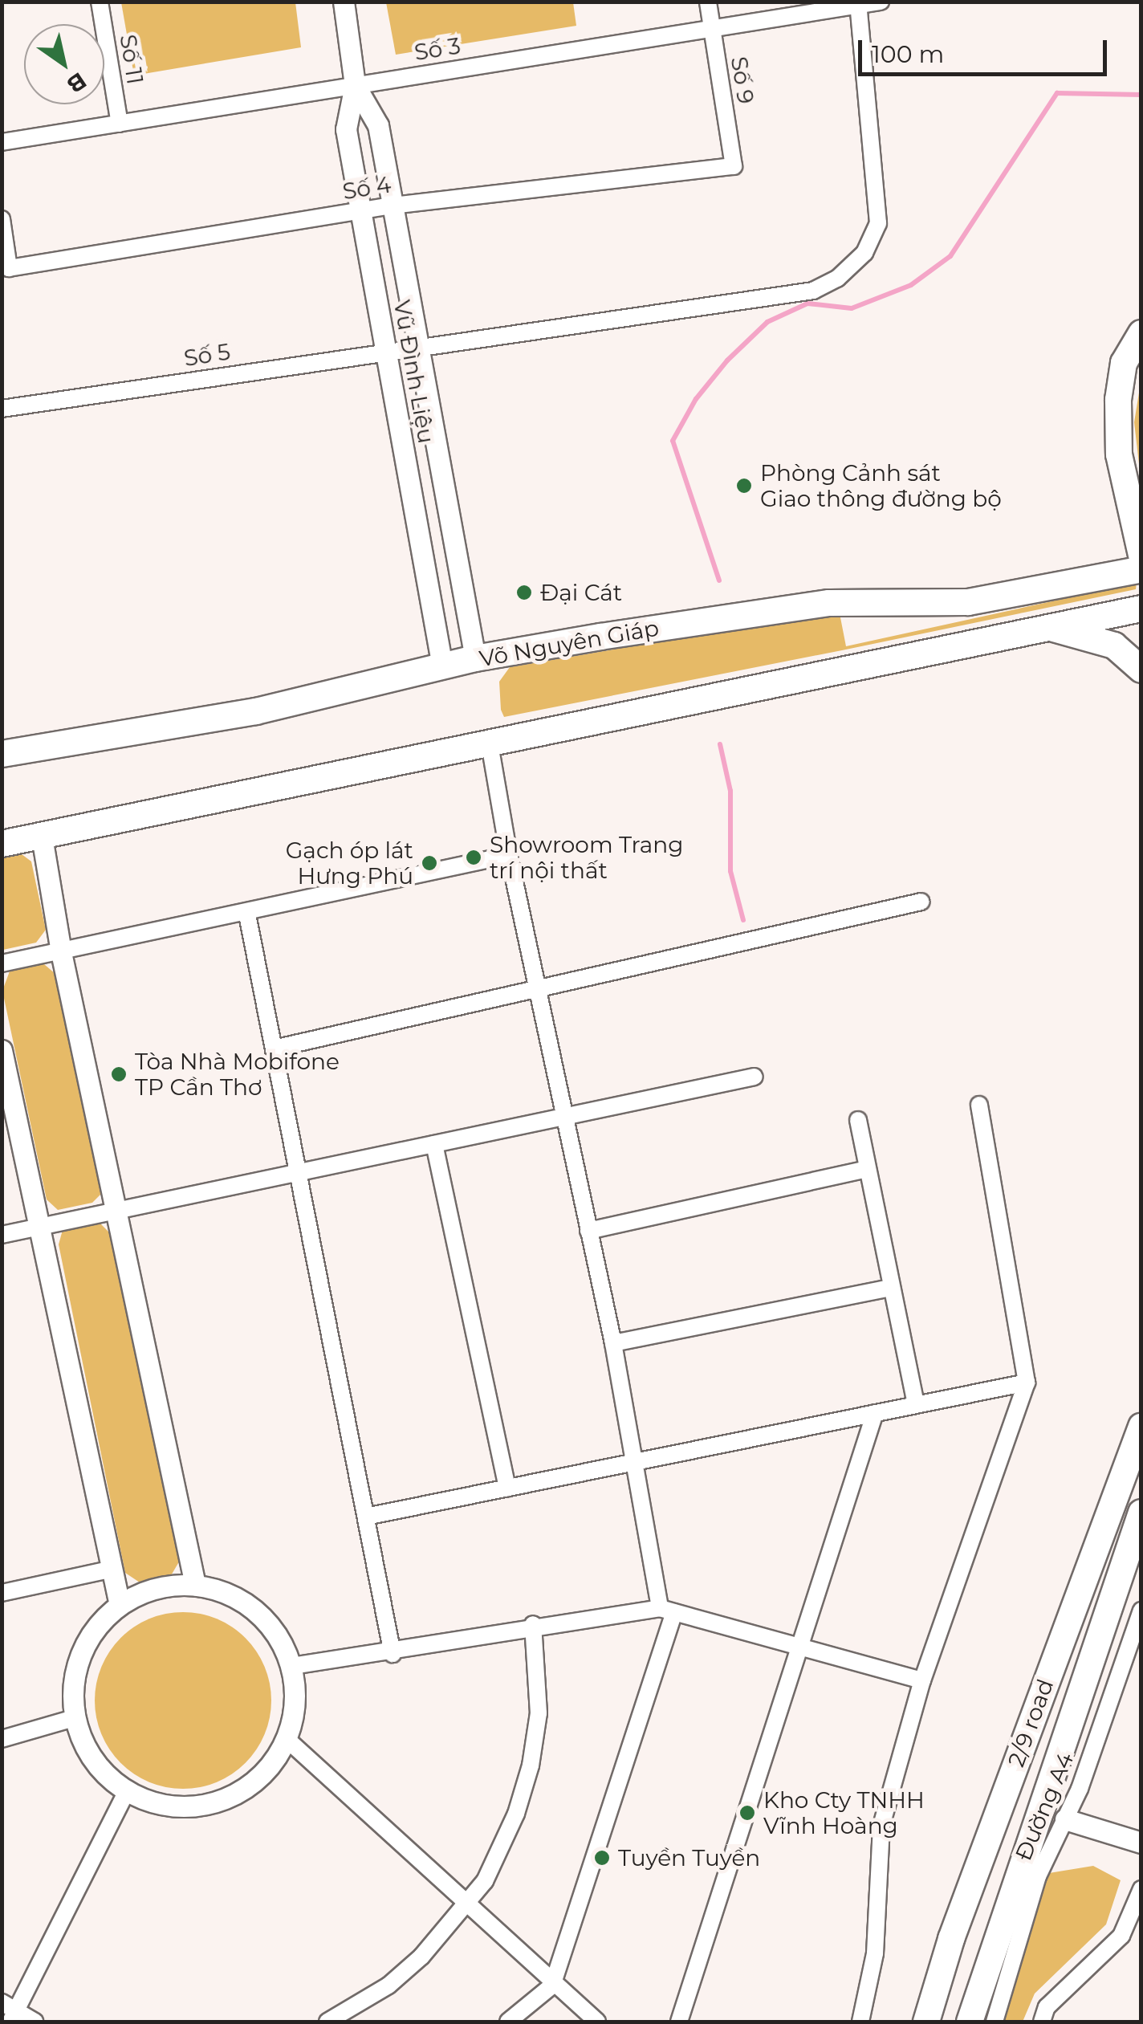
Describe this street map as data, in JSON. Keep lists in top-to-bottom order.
{
  "streets": {
    "highway": ["Võ Nguyên Giáp", "2/9 road"],
    "street": [
      "Số 3",
      "Số 11",
      "Số 9",
      "Số 4",
      "Số 5",
      "Vũ Đình Liệu",
      "Đường A4"
    ]
  },
  "crossings": [
    ["Số 3", "Số 11"],
    ["Số 3", "Số 9"],
    ["Số 3", "Số 5"],
    ["Số 3", "Vũ Đình Liệu"],
    ["Số 9", "Số 4"],
    ["Số 4", "Vũ Đình Liệu"],
    ["Số 5", "Vũ Đình Liệu"],
    ["Vũ Đình Liệu", "Võ Nguyên Giáp"]
  ],
  "places": [
    "Phòng Cảnh sát Giao thông đường bộ",
    "Đại Cát",
    "Showroom Trang trí nội thất",
    "Gạch óp lát Hưng Phú",
    "Tòa Nhà Mobifone TP Cần Thơ",
    "Kho Cty TNHH Vĩnh Hoàng",
    "Tuyền Tuyền"
  ],
  "scale_bar": "100 m",
  "north": "bottom right"
}
